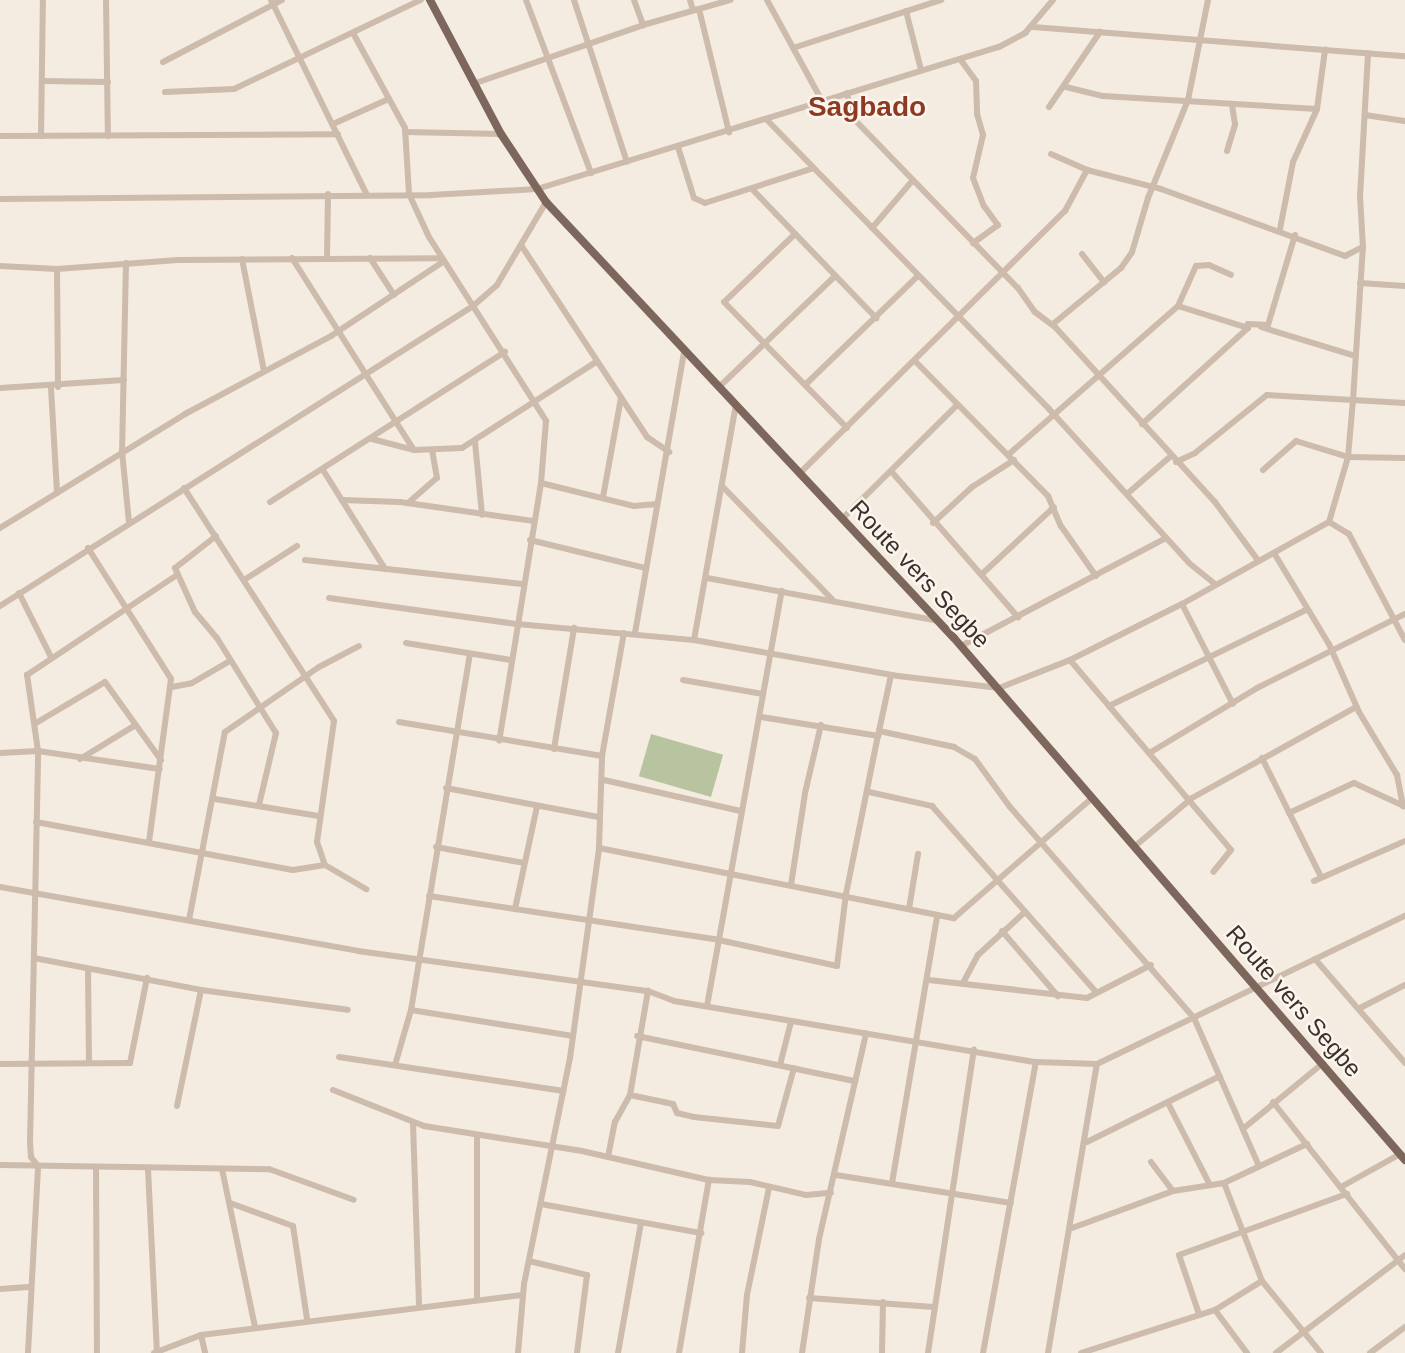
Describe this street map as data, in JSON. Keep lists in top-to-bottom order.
{
  "streets": {
    "main road": ["Route vers Segbe"]
  },
  "districts": ["Sagbado"]
}
